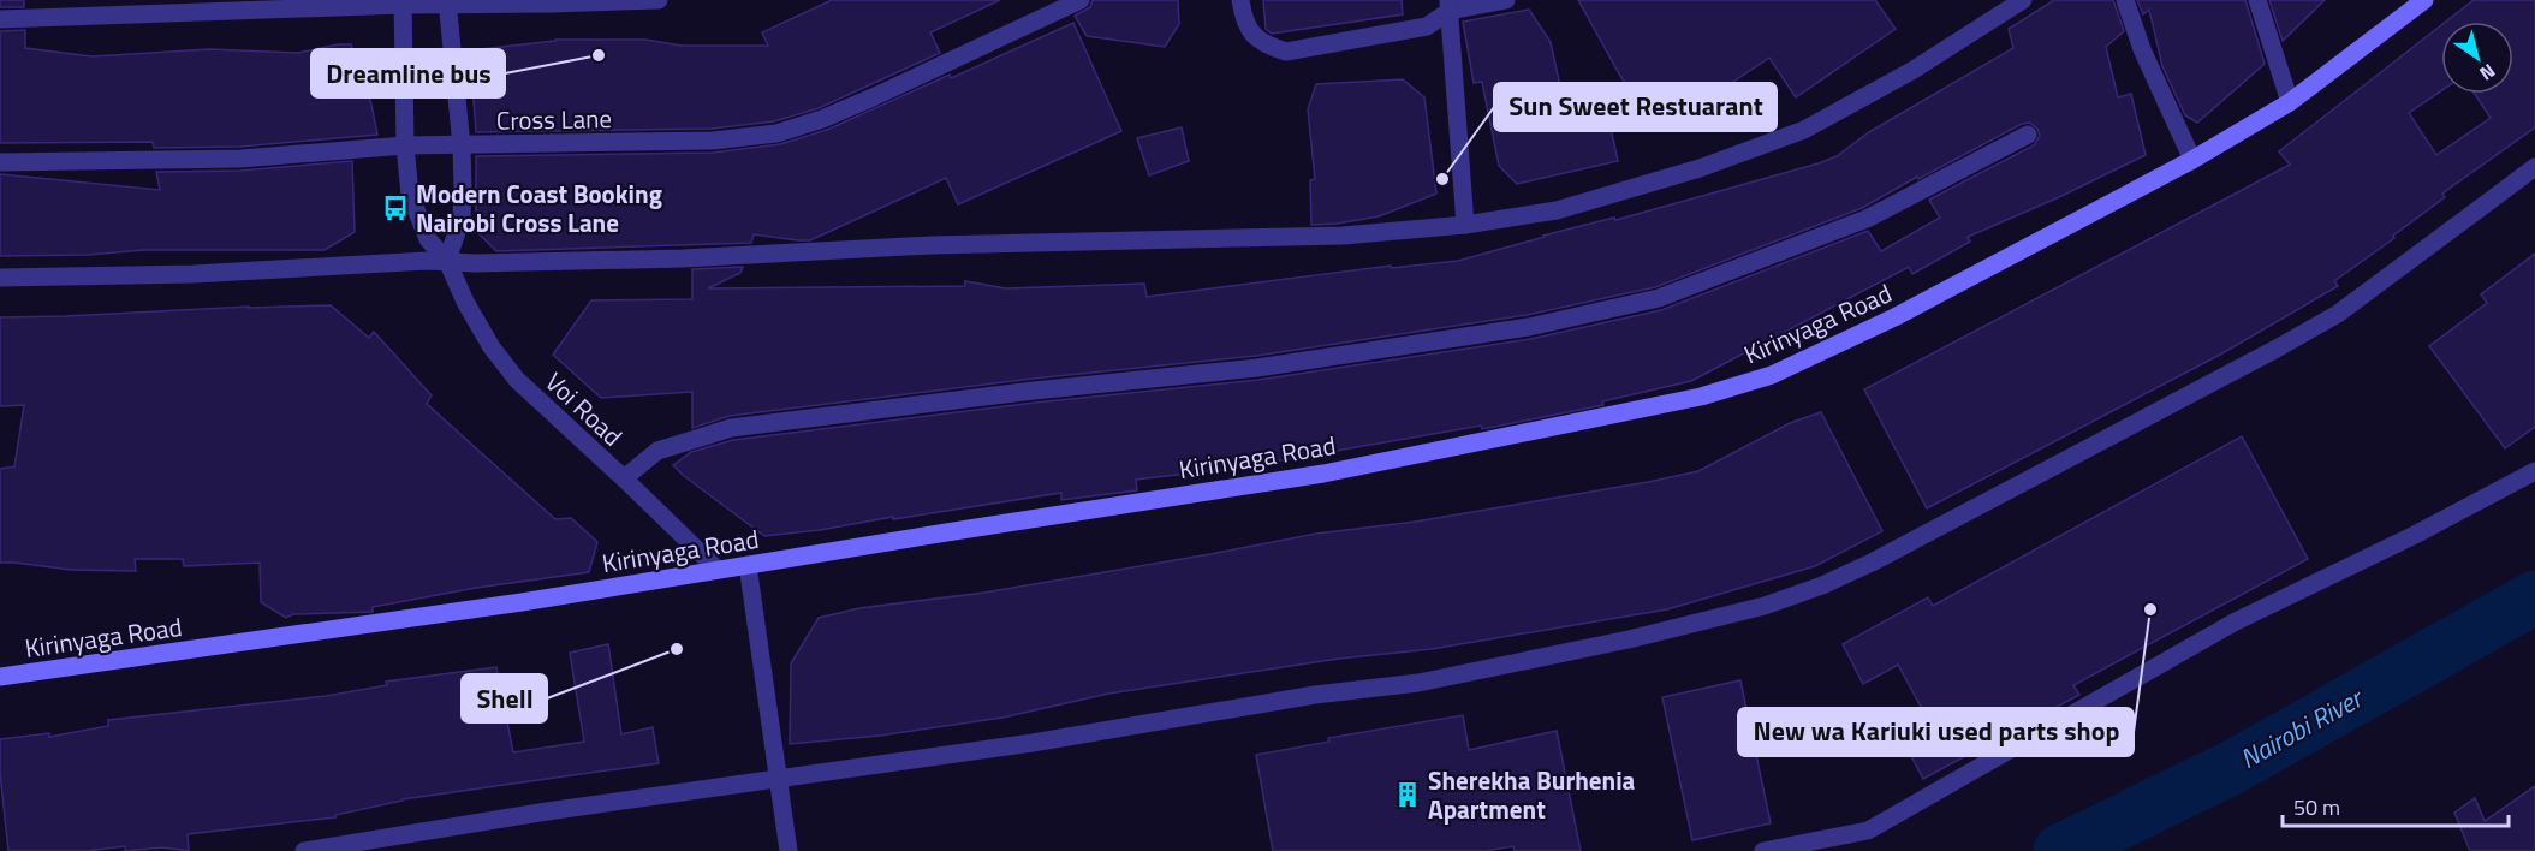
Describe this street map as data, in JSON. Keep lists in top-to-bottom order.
{
  "streets": {
    "street": ["Cross Lane", "Kirinyaga Road", "Voi Road"]
  },
  "crossings": [
    ["Cross Lane", "Voi Road"],
    ["Kirinyaga Road", "Voi Road"]
  ],
  "water": ["Nairobi River"],
  "places": {
    "other": [
      "Dreamline bus",
      "Sun Sweet Restuarant",
      "New wa Kariuki used parts shop",
      "Shell"
    ],
    "bus stop": ["Modern Coast Booking Nairobi Cross Lane"],
    "building": ["Sherekha Burhenia Apartment"]
  },
  "scale_bar": "50 m",
  "north": "bottom right"
}
